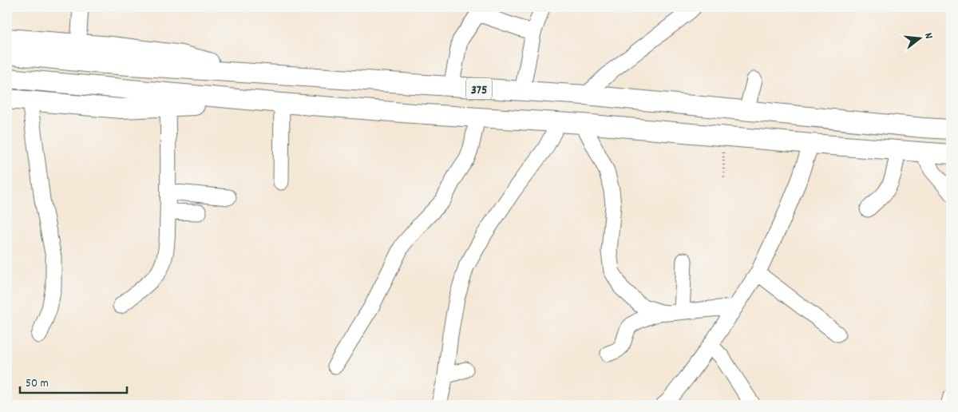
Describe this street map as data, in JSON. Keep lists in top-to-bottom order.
{
  "streets": {
    "main road": ["375"]
  },
  "scale_bar": "50 m",
  "north": "right"
}
